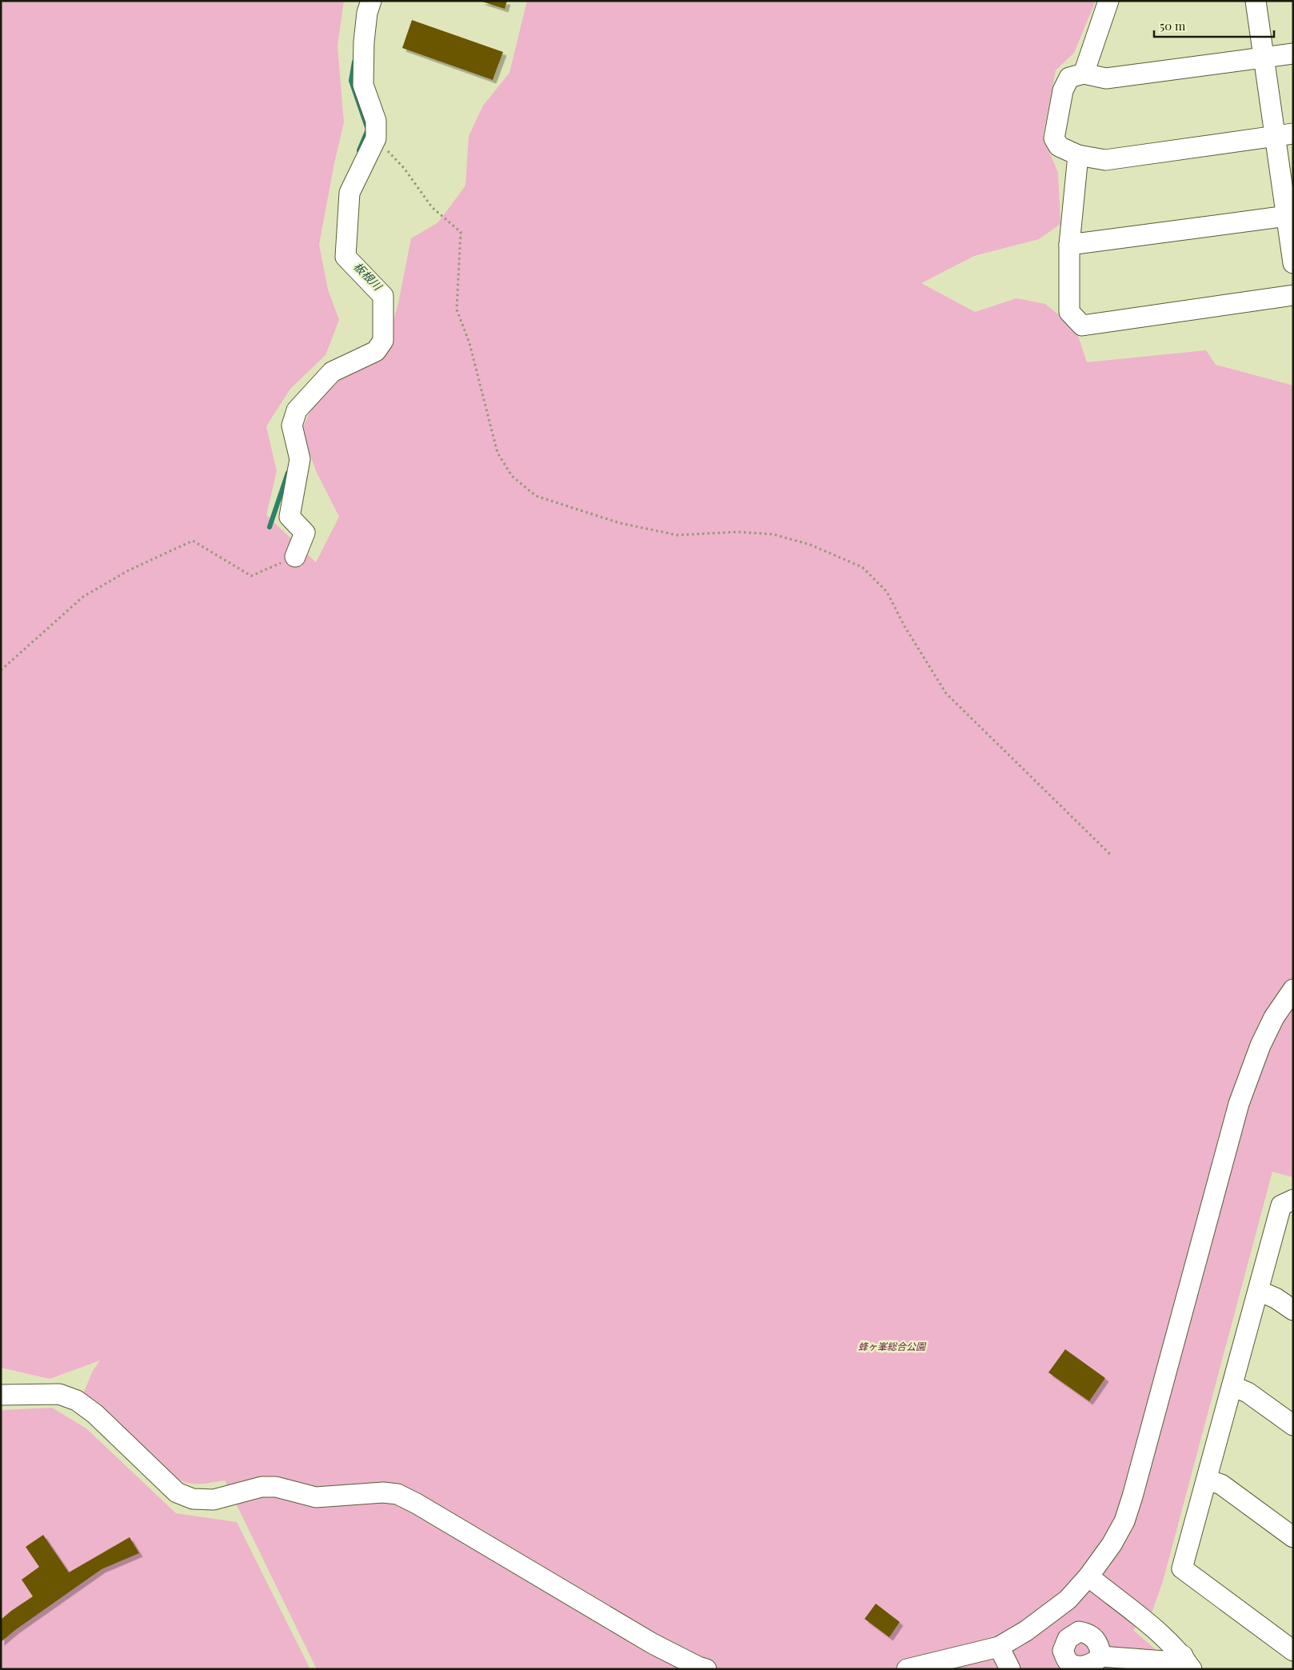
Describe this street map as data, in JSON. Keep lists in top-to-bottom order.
{
  "water": ["板根川"],
  "parks": ["蜂ヶ峯総合公園"],
  "scale_bar": "50 m"
}
